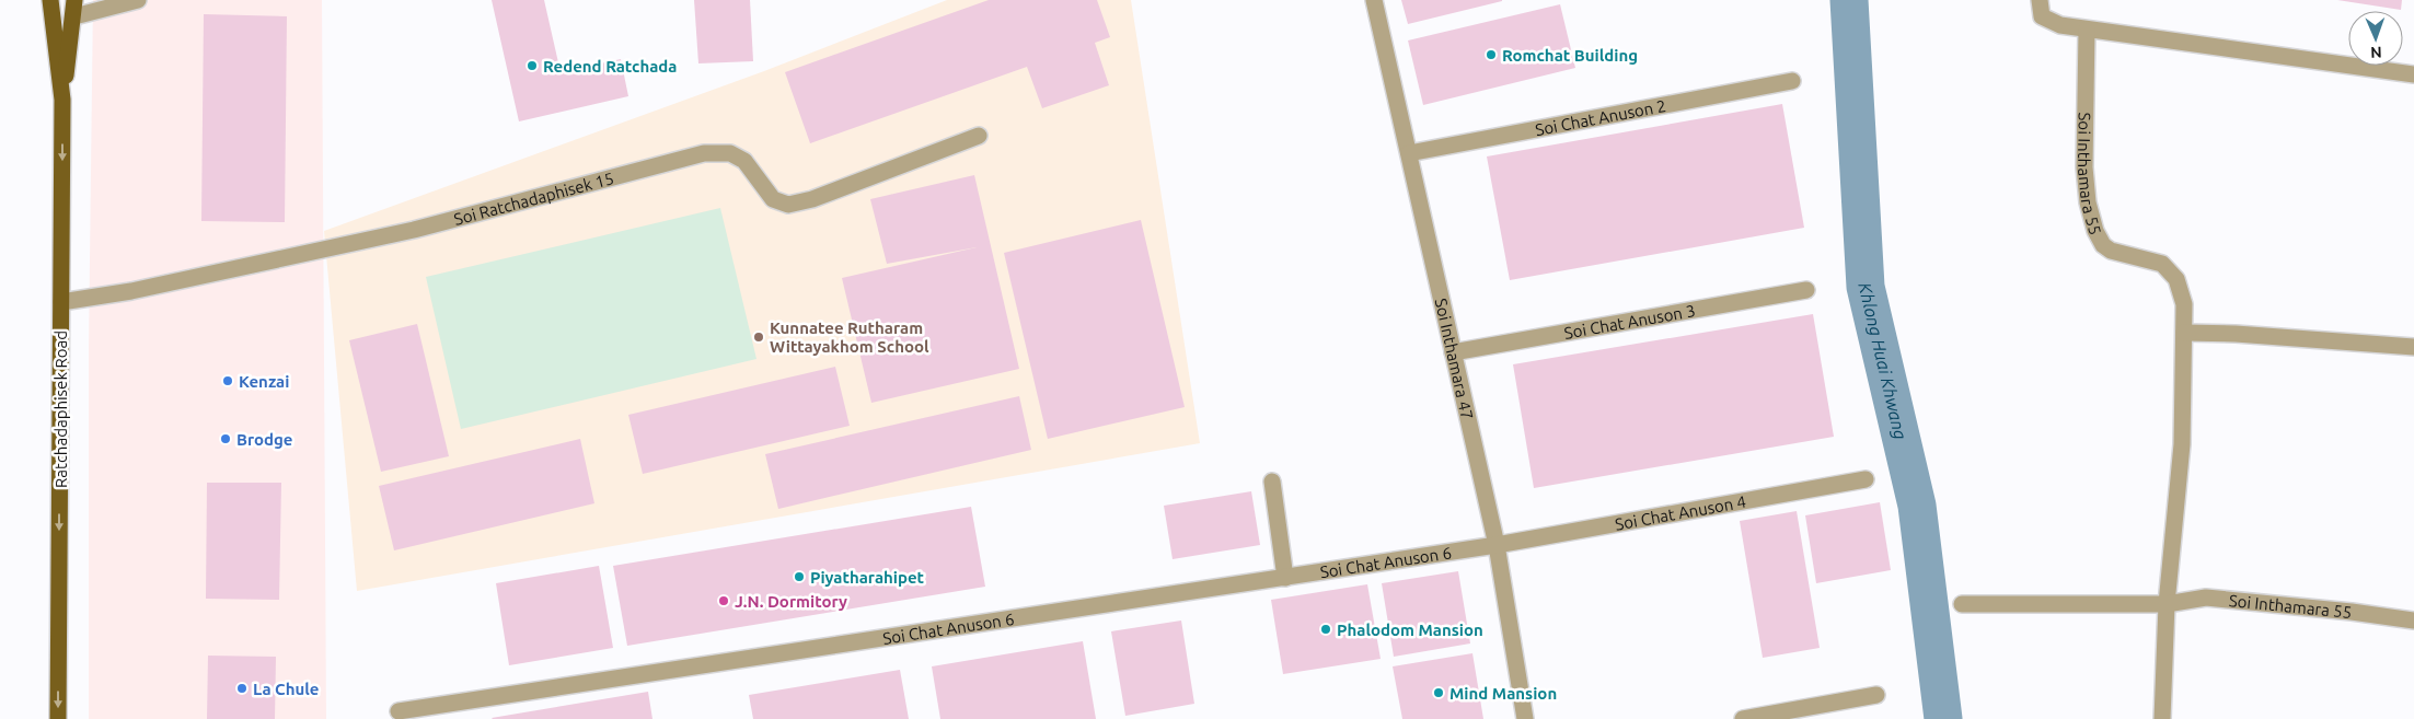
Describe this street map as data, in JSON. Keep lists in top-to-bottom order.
{
  "streets": {
    "main road": ["Ratchadaphisek Road"],
    "street": [
      "Soi Chat Anuson 2",
      "Soi Inthamara 55",
      "Soi Ratchadaphisek 15",
      "Soi Chat Anuson 3",
      "Soi Inthamara 47",
      "Soi Chat Anuson 4",
      "Soi Chat Anuson 6"
    ]
  },
  "crossings": [
    ["Soi Chat Anuson 2", "Soi Inthamara 47"],
    ["Soi Ratchadaphisek 15", "Ratchadaphisek Road"],
    ["Soi Chat Anuson 3", "Soi Inthamara 47"],
    ["Soi Inthamara 47", "Soi Chat Anuson 4"],
    ["Soi Inthamara 47", "Soi Chat Anuson 6"],
    ["Soi Chat Anuson 4", "Soi Chat Anuson 6"]
  ],
  "one_way": ["Ratchadaphisek Road"],
  "water": ["Khlong Huai Khwang"],
  "places": [
    "Romchat Building",
    "Redend Ratchada",
    "Kunnatee Rutharam Wittayakhom School",
    "Kenzai",
    "Brodge",
    "Piyatharahipet",
    "J.N. Dormitory",
    "Phalodom Mansion",
    "La Chule",
    "Mind Mansion"
  ],
  "north": "bottom"
}
